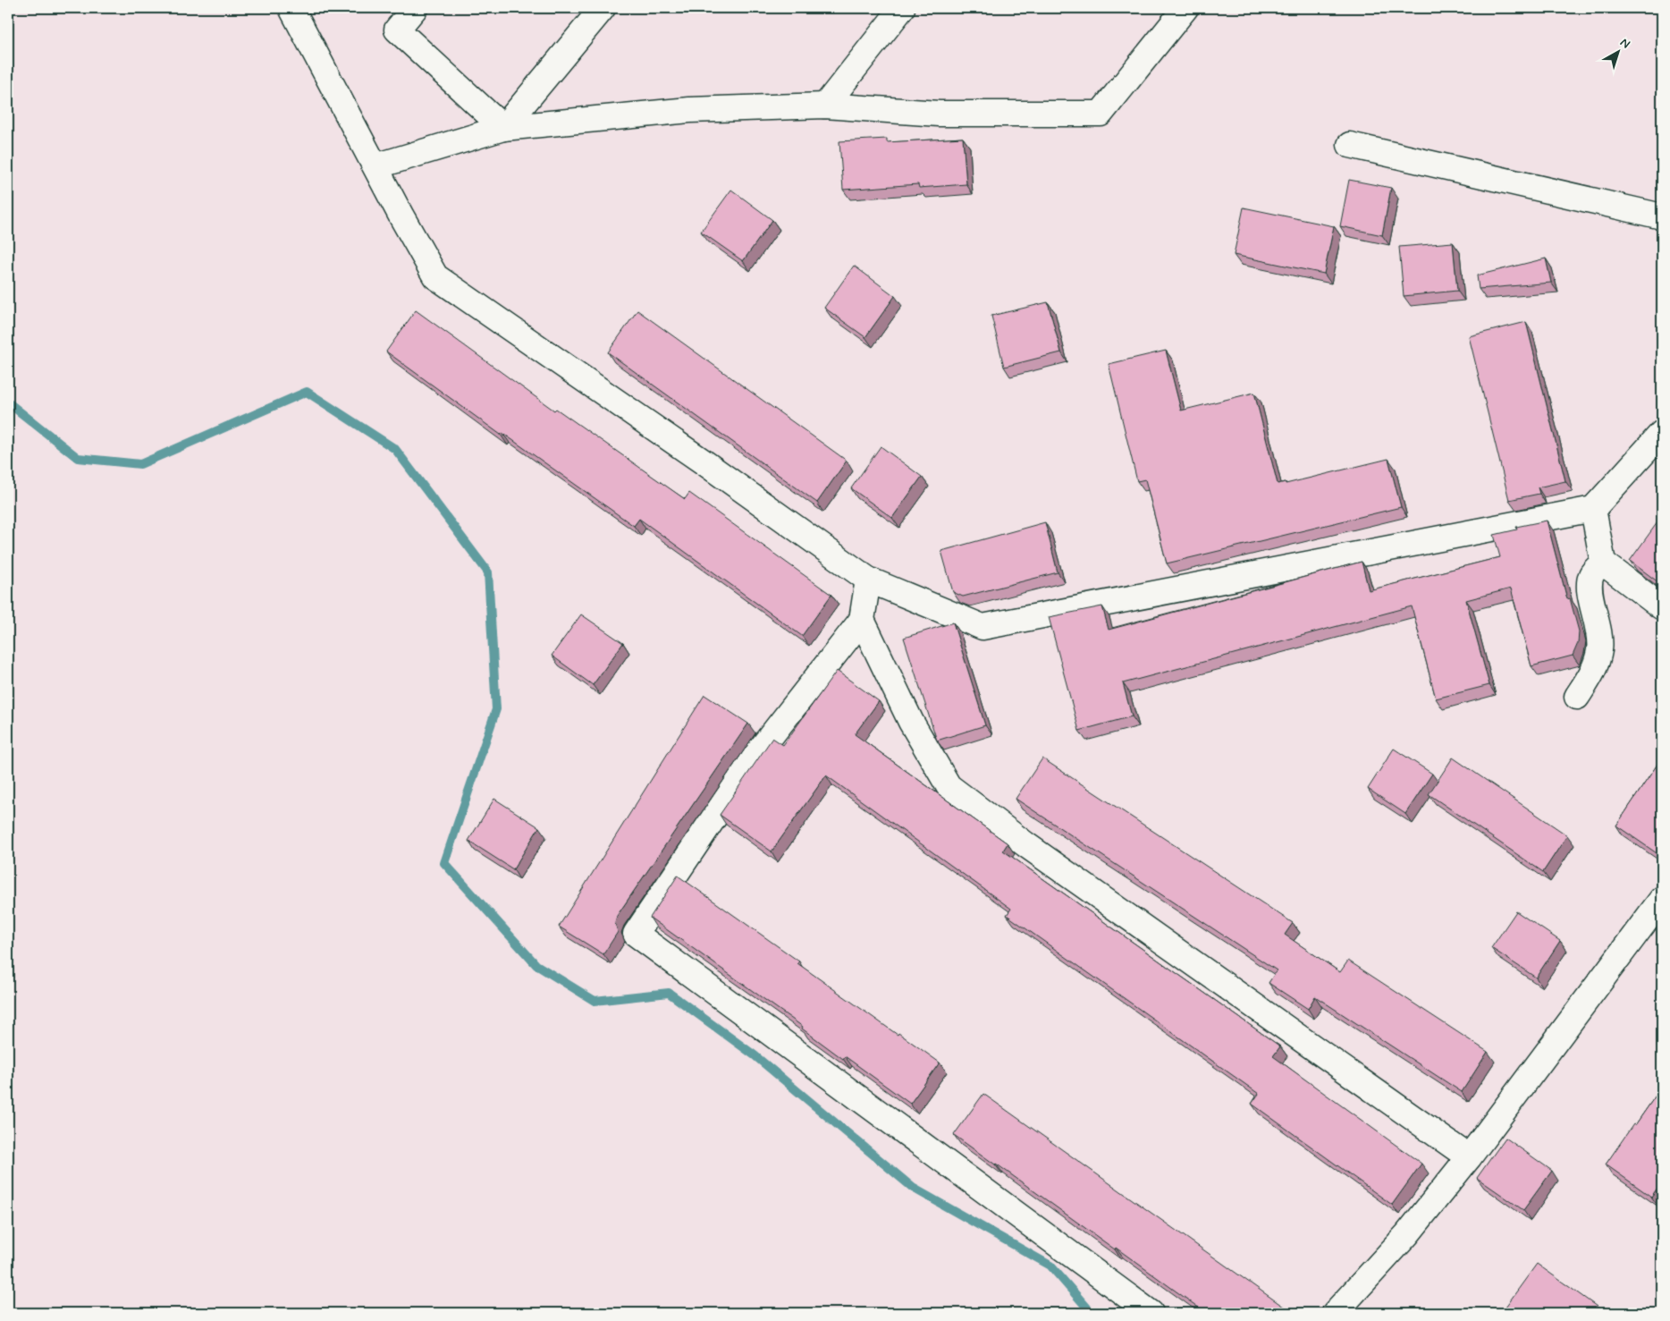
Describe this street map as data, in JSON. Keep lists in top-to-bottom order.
{
  "north": "top right"
}
